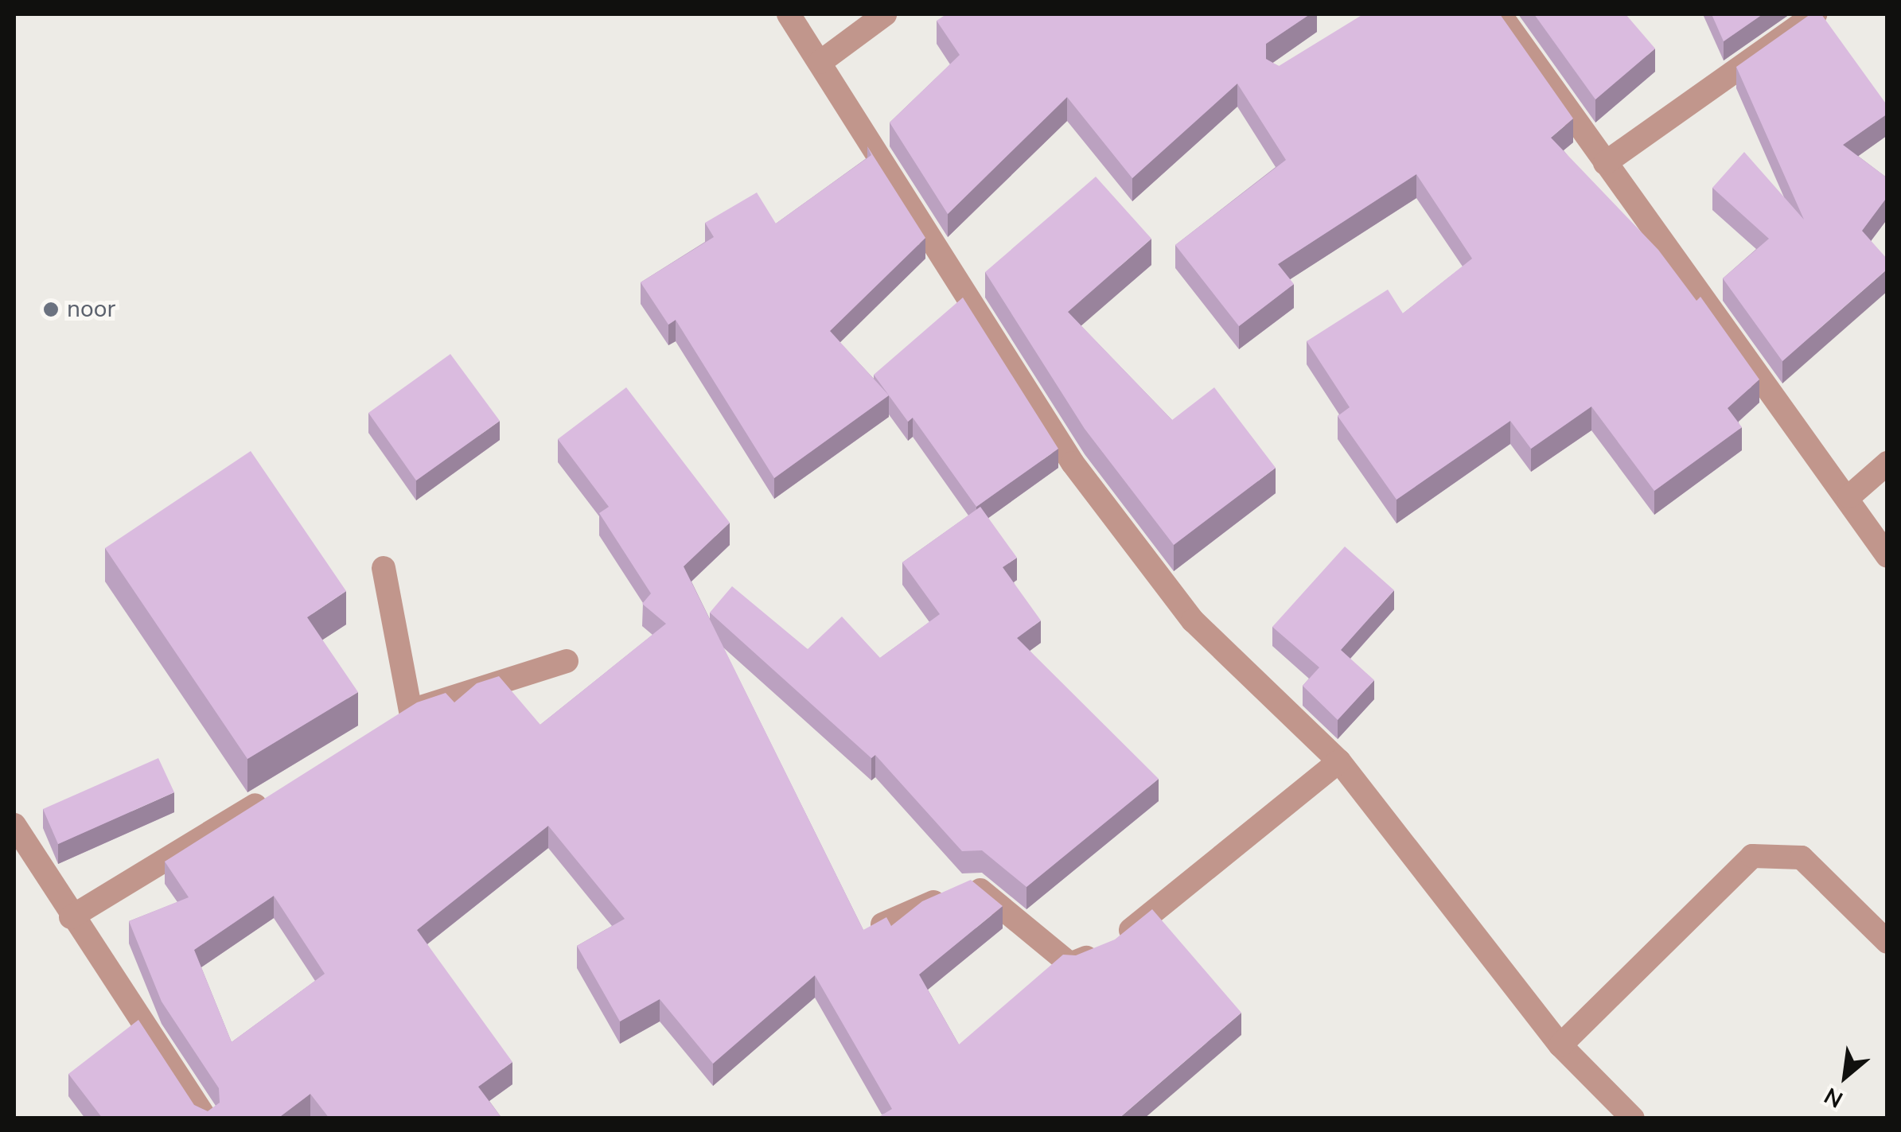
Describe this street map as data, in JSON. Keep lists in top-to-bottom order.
{
  "places": ["noor"],
  "north": "bottom left"
}
